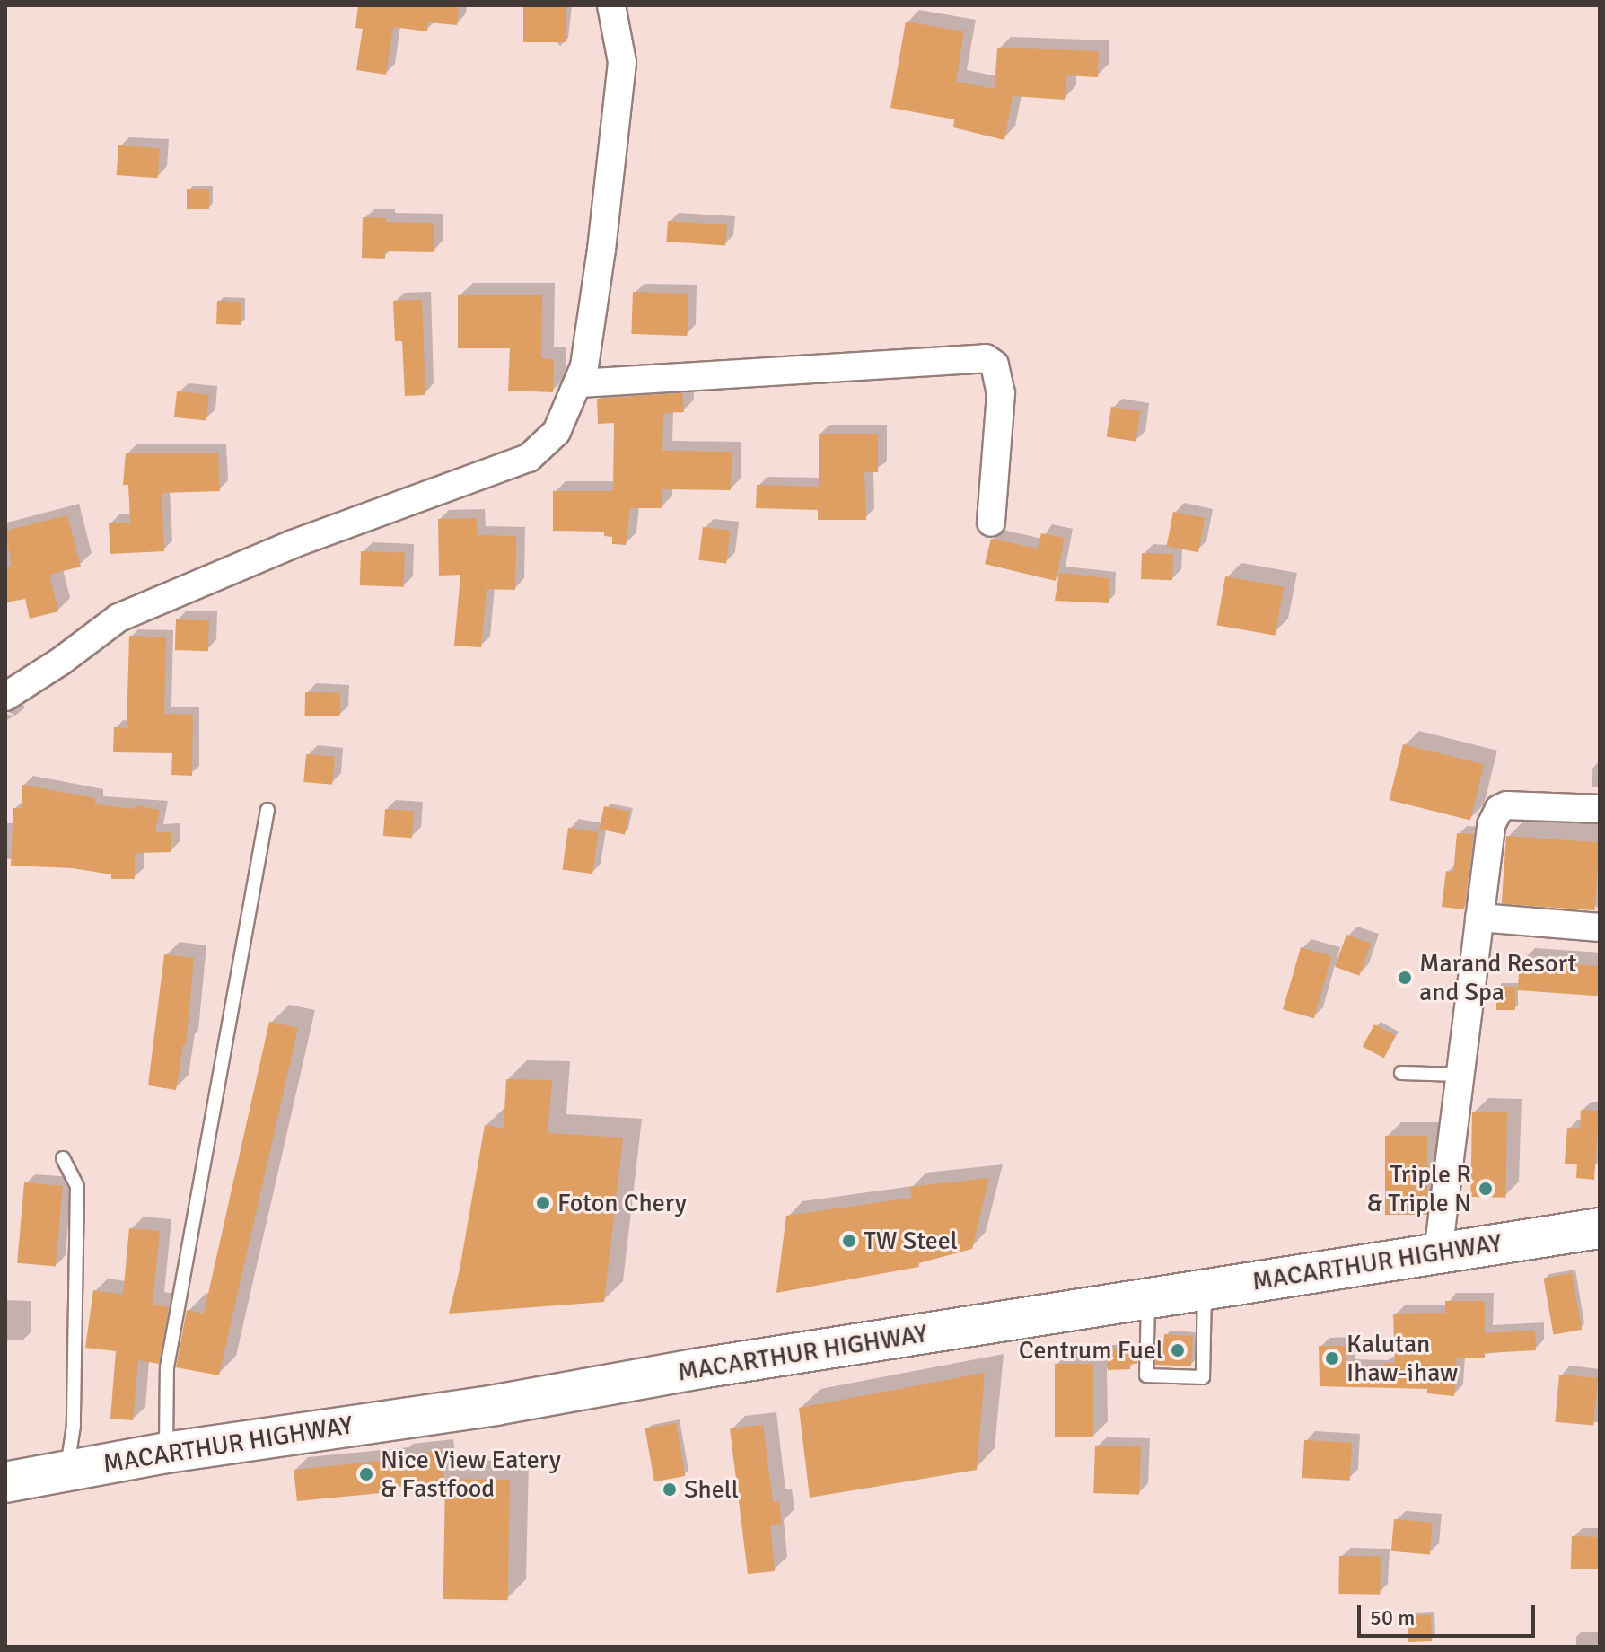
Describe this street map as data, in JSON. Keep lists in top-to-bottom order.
{
  "streets": {
    "highway": ["MACARTHUR HIGHWAY"]
  },
  "places": [
    "Marand Resort and Spa",
    "Triple R & Triple N",
    "Foton Chery",
    "TW Steel",
    "Centrum Fuel",
    "Kalutan Ihaw-ihaw",
    "Nice View Eatery & Fastfood",
    "Shell"
  ],
  "scale_bar": "50 m"
}
